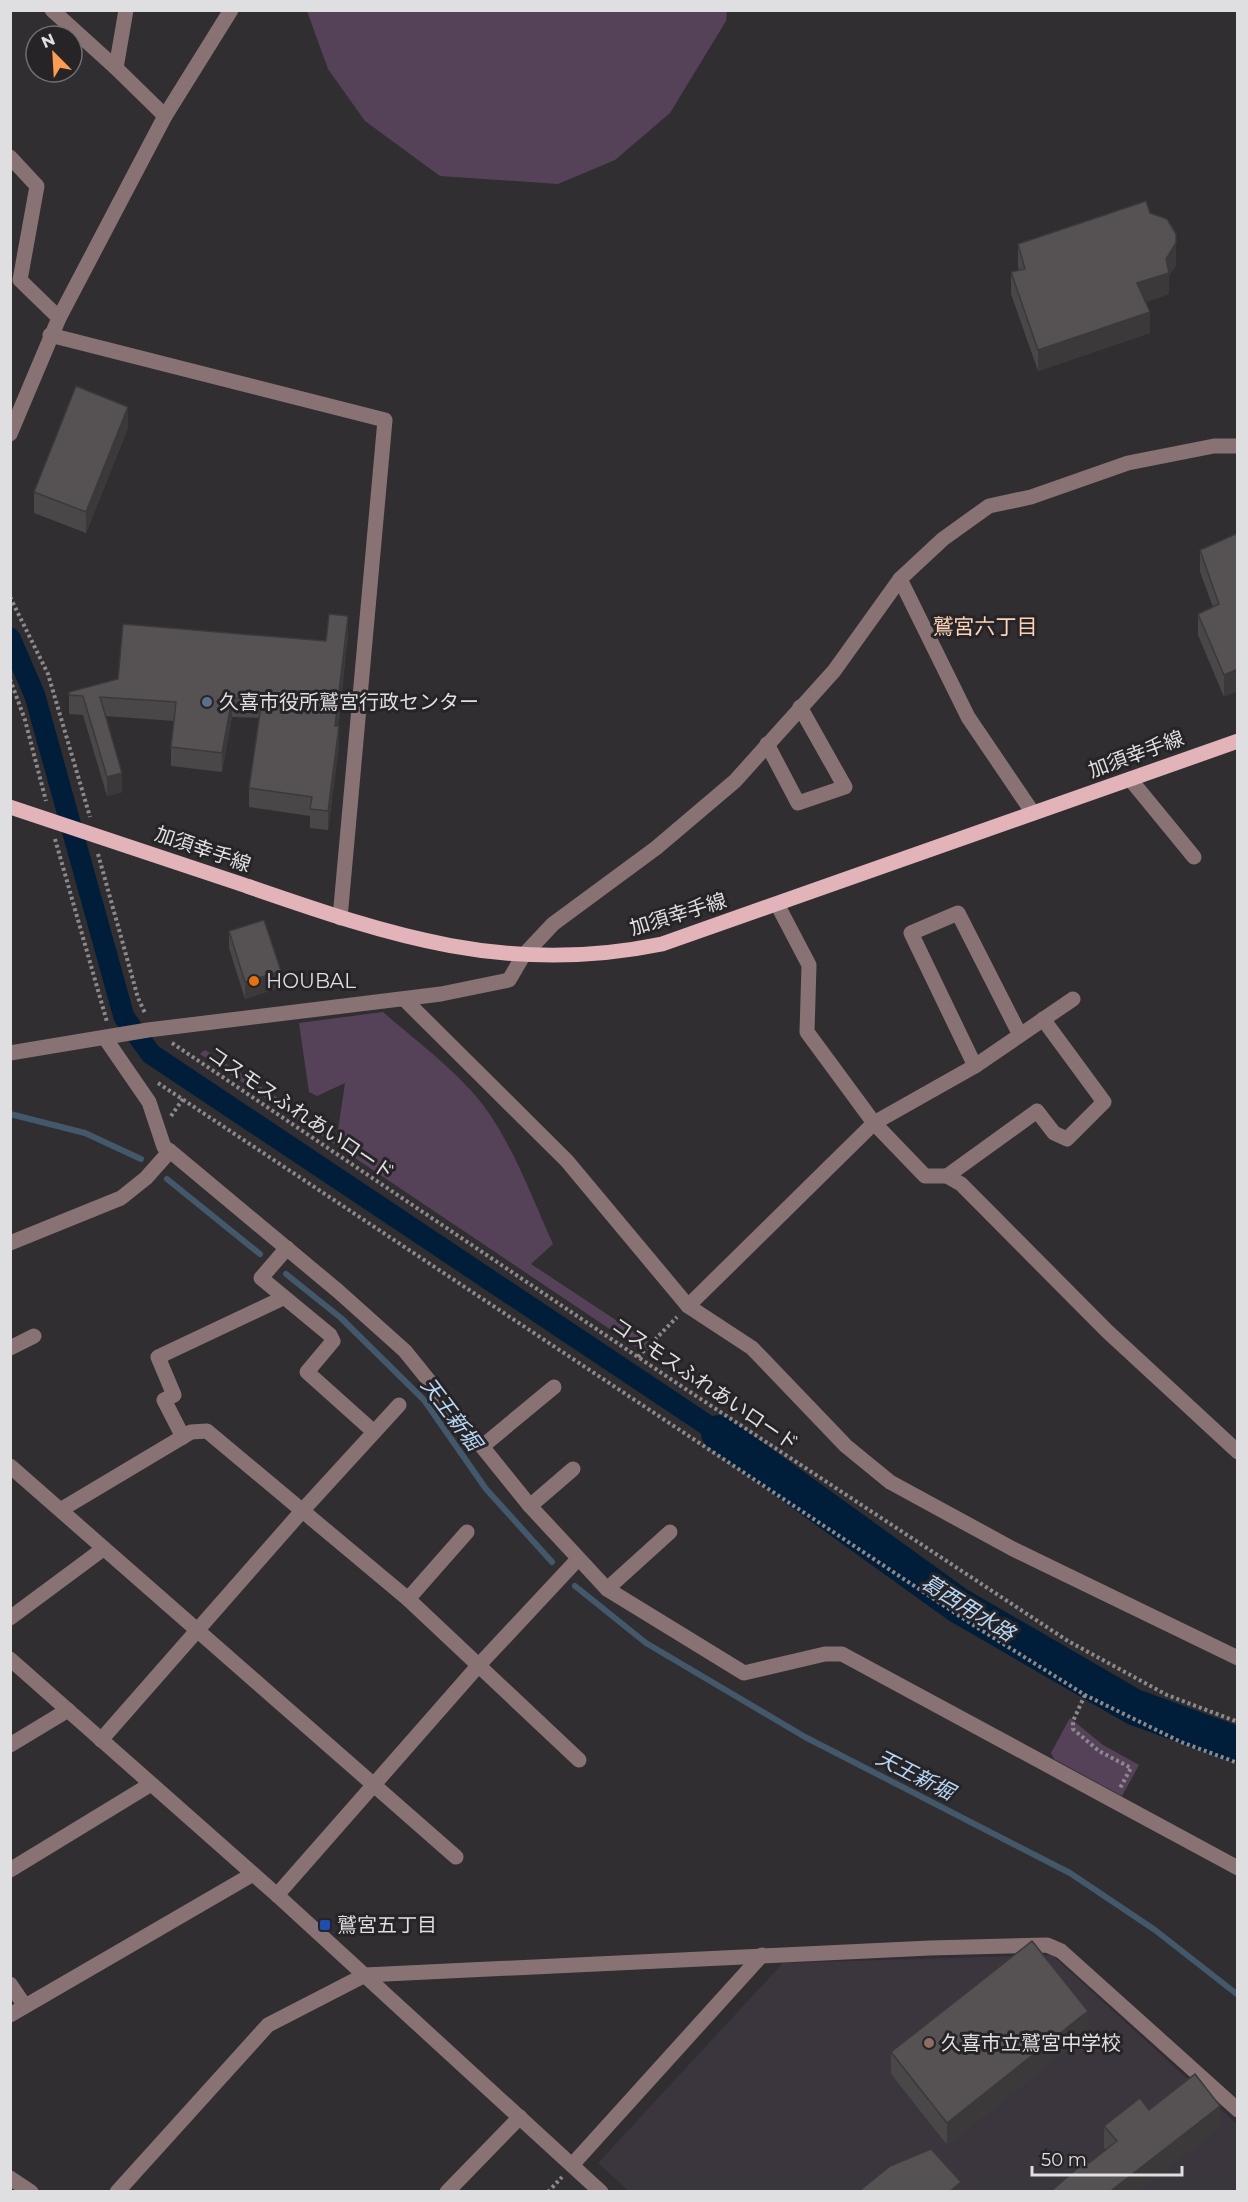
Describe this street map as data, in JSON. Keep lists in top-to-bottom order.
{
  "streets": {
    "main road": ["加須幸手線"],
    "path": ["コスモスふれあいロード"]
  },
  "districts": ["鷲宮六丁目"],
  "water": ["天王新堀", "葛西用水路"],
  "places": {
    "other": ["久喜市役所鷲宮行政センター", "HOUBAL", "久喜市立鷲宮中学校"],
    "transit": ["鷲宮五丁目"]
  },
  "scale_bar": "50 m",
  "north": "top left"
}
